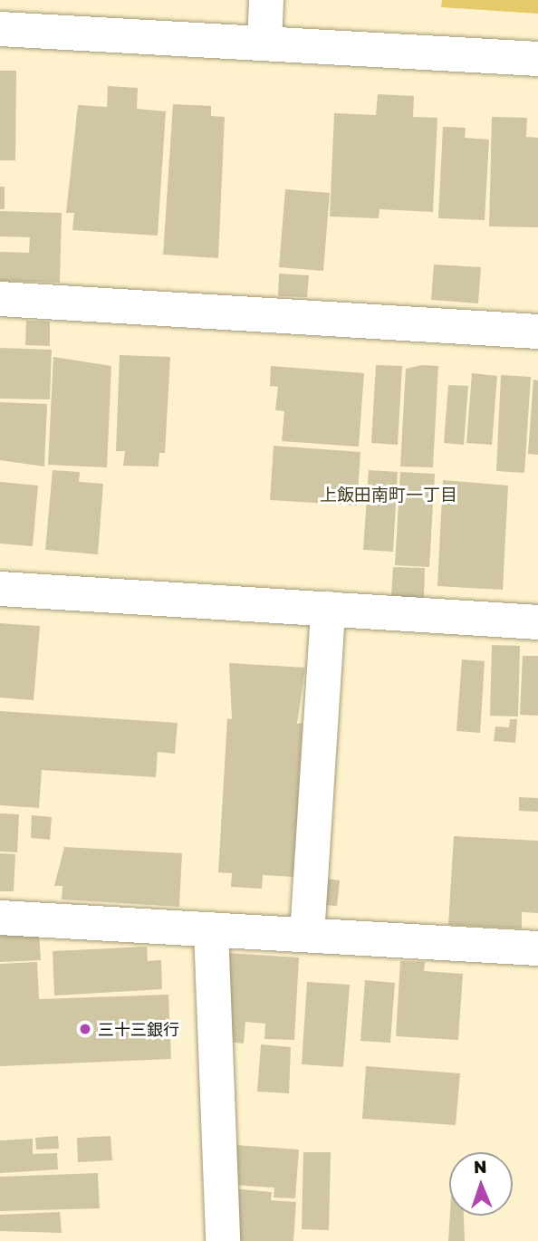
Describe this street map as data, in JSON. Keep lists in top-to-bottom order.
{
  "districts": ["上飯田南町一丁目"],
  "places": ["三十三銀行"],
  "north": "top"
}
